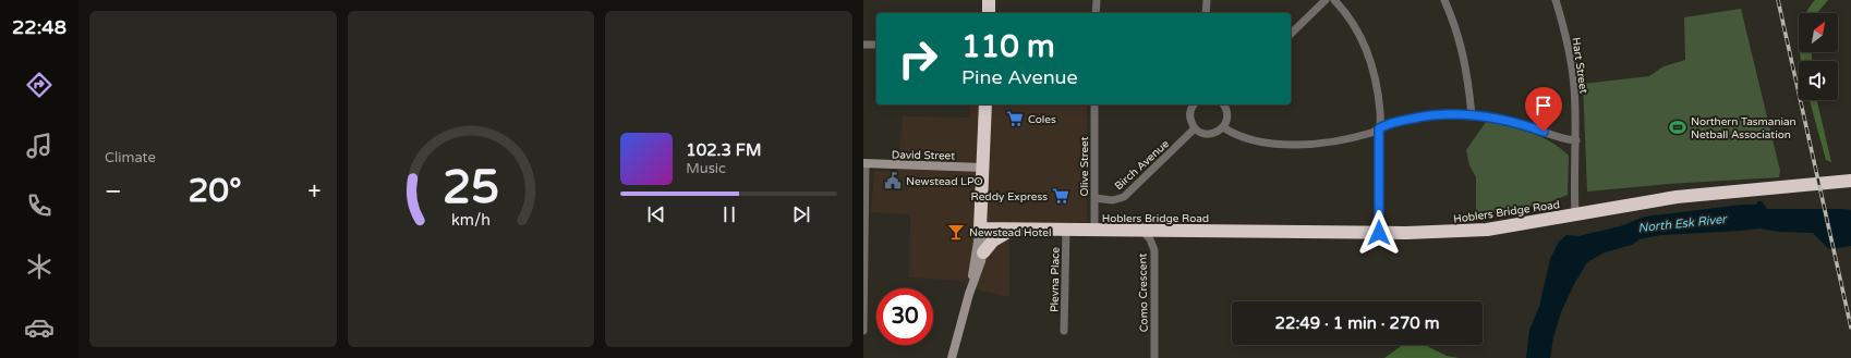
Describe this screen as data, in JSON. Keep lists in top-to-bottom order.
{
  "streets": {
    "highway": ["Hoblers Bridge Road"],
    "street": [
      "Hart Street",
      "David Street",
      "Birch Avenue",
      "Olive Street",
      "Plevna Place",
      "Como Crescent"
    ]
  },
  "crossings": [
    ["Hart Street", "Hoblers Bridge Road"],
    ["Birch Avenue", "Olive Street"],
    ["Olive Street", "Hoblers Bridge Road"],
    ["Hoblers Bridge Road", "Plevna Place"],
    ["Hoblers Bridge Road", "Como Crescent"]
  ],
  "water": ["North Esk River"],
  "places": {
    "supermarket": ["Coles", "Reddy Express"],
    "sports": ["Northern Tasmanian Netball Association"],
    "public building": ["Newstead LPO"],
    "bar": ["Newstead Hotel"]
  },
  "north": "top right",
  "page": {
    "tabs": "22:48",
    "tile": "Climate",
    "turn": ["110 m", "Pine Avenue"],
    "song": ["102.3 FM", "Music"],
    "heat": ["−", "20°", "+"],
    "limit": "30",
    "trip": "22:49 · 1 min · 270 m",
    "gauge": ["25", "km/h"]
  }
}
